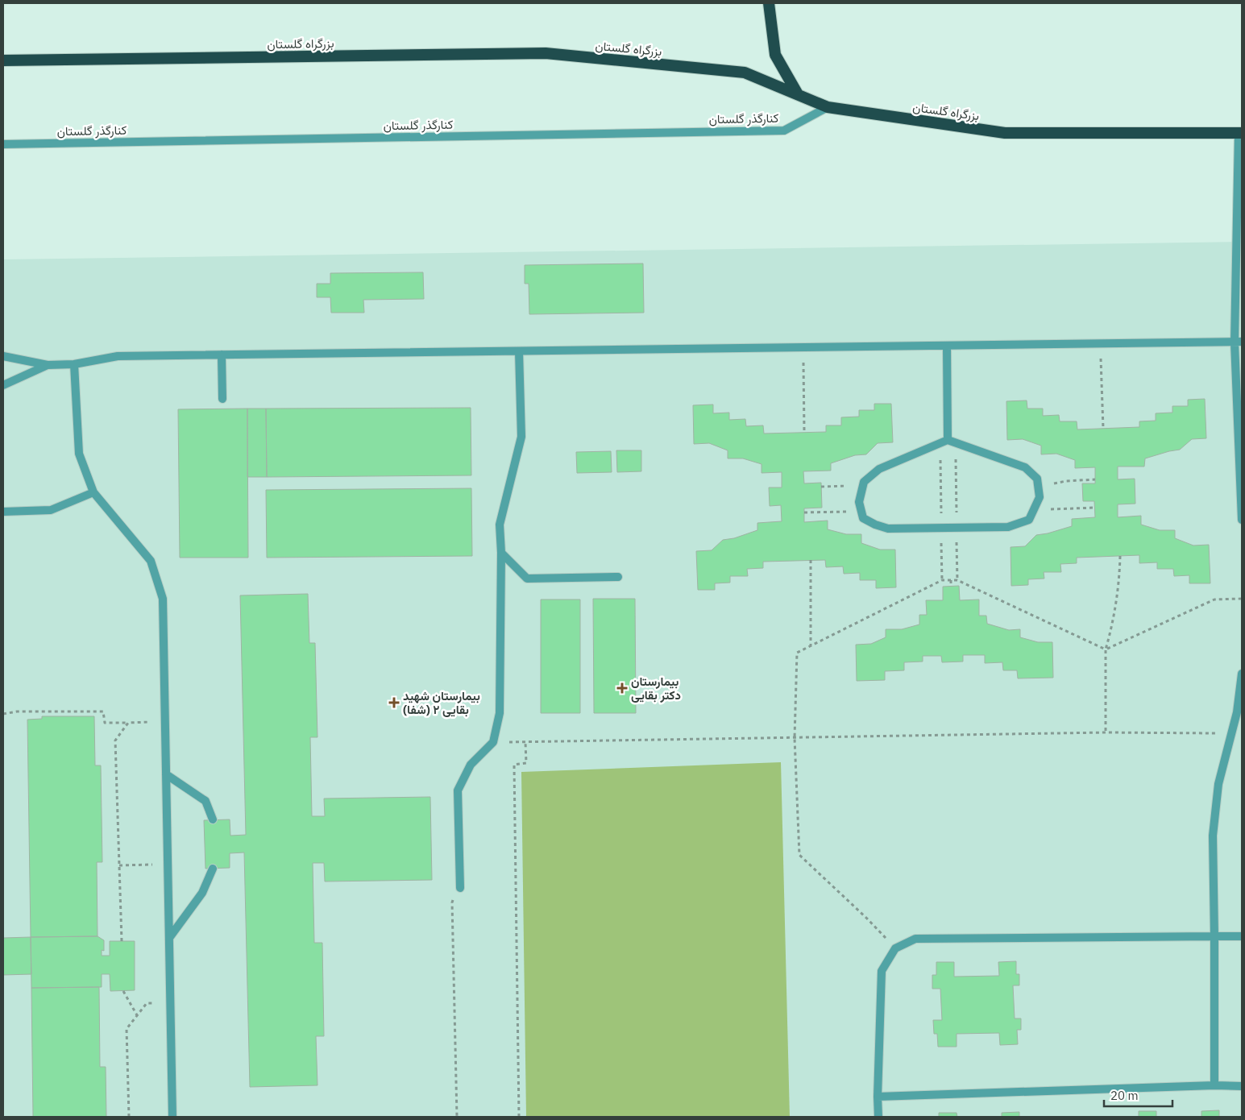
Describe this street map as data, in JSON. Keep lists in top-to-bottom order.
{
  "streets": {
    "highway": ["بزرگراه گلستان"],
    "street": ["کنارگذر گلستان"]
  },
  "crossings": [
    ["بزرگراه گلستان", "کنارگذر گلستان"]
  ],
  "places": {
    "health": ["بیمارستان دکتر بقایی", "بیمارستان شهید بقایی ۲ (شفا)"]
  },
  "scale_bar": "20 m"
}
